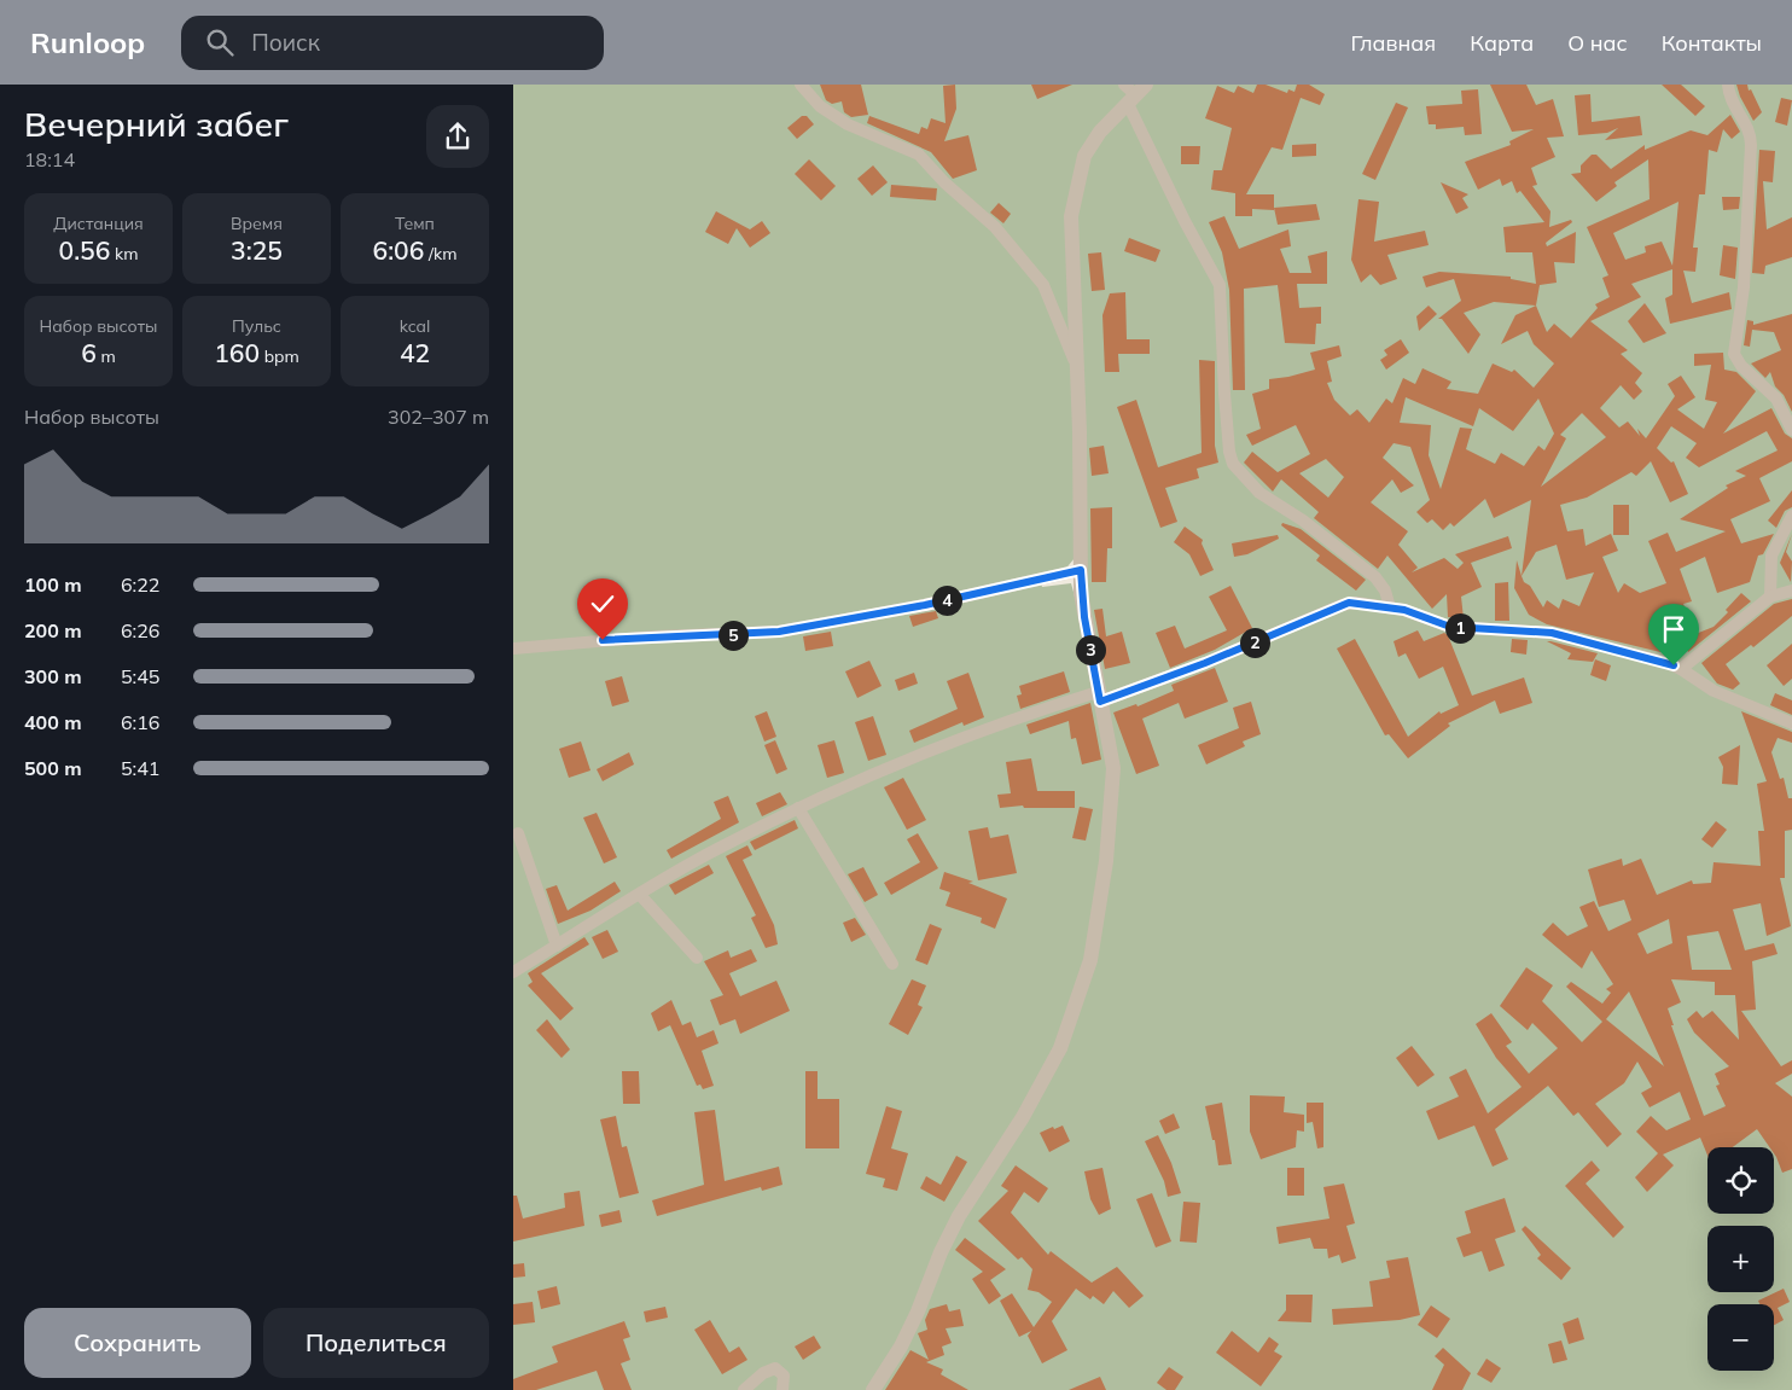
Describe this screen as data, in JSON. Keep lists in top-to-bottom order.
{
  "page": {
    "header": "Runloop",
    "search": "Поиск",
    "nav": [
      "Главная",
      "Карта",
      "О нас",
      "Контакты"
    ],
    "heading": ["Вечерний забег", "18:14"],
    "stats": [
      ["Дистанция", "0.56 km"],
      ["Время", "3:25"],
      ["Темп", "6:06 /km"],
      ["Набор высоты", "6 m"],
      ["Пульс", "160 bpm"],
      ["kcal", "42"]
    ],
    "chart": ["Набор высоты", "302–307 m"],
    "list": [
      {
        "name": "100 m",
        "note": "6:22"
      },
      {
        "name": "200 m",
        "note": "6:26"
      },
      {
        "name": "300 m",
        "note": "5:45"
      },
      {
        "name": "400 m",
        "note": "6:16"
      },
      {
        "name": "500 m",
        "note": "5:41"
      }
    ],
    "pins": [
      "4",
      "1",
      "5",
      "2",
      "3"
    ],
    "map_buttons": ["+", "−"],
    "buttons": ["Сохранить", "Поделиться"]
  }
}
